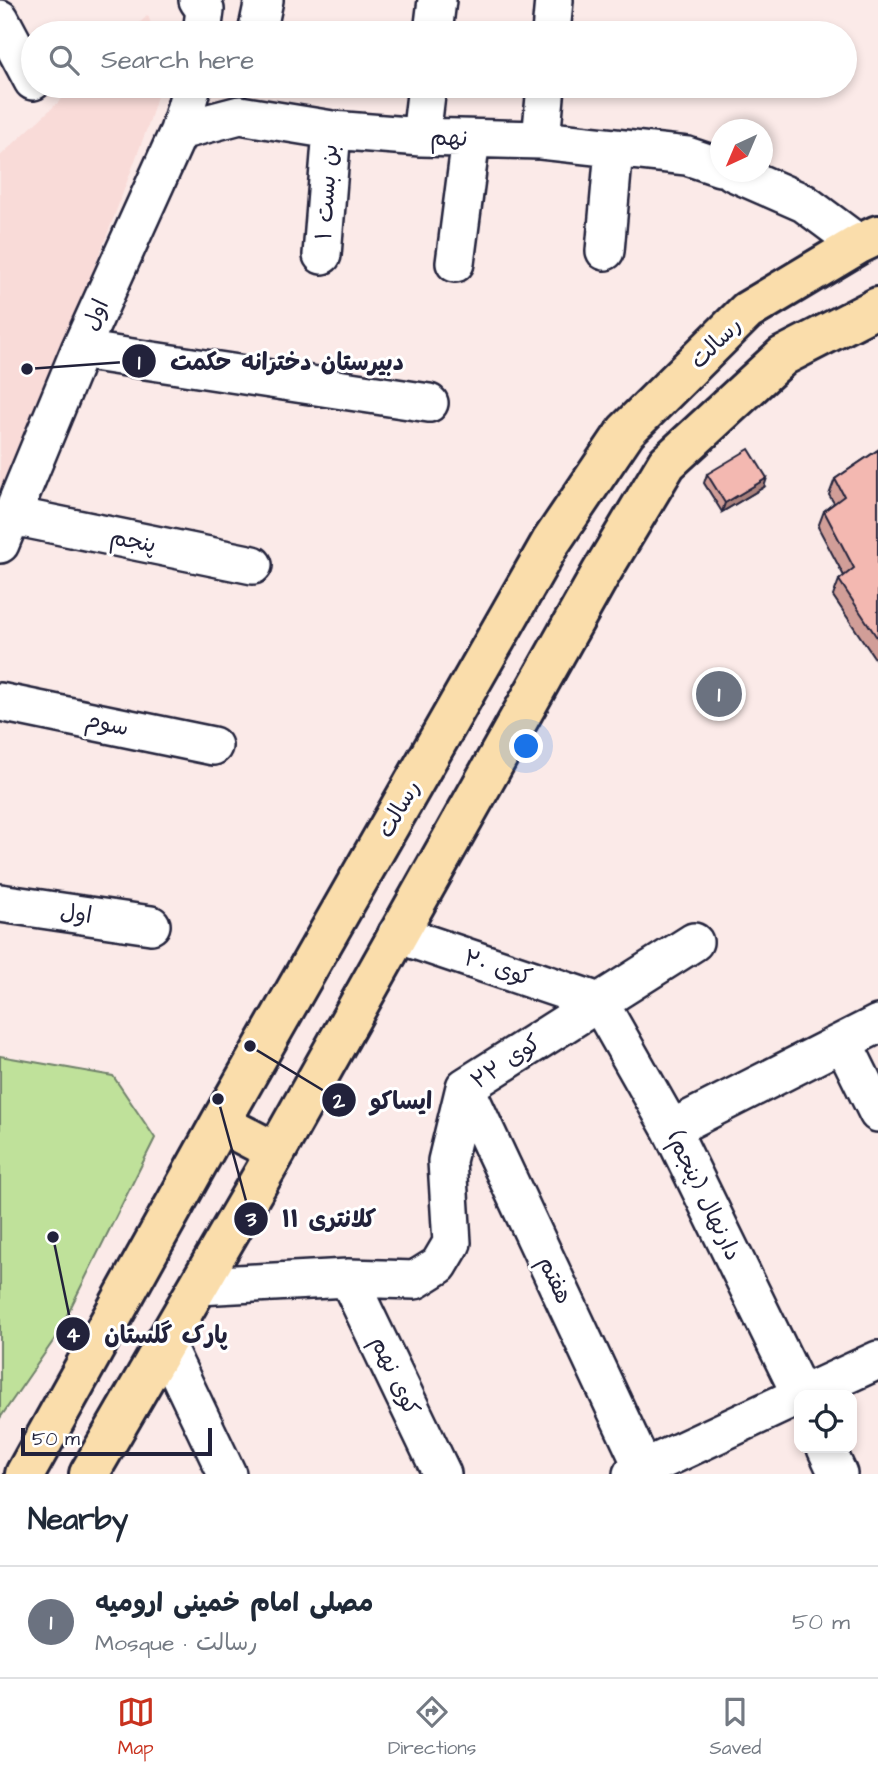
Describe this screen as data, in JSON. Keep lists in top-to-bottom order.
{
  "streets": {
    "main road": ["رسالت"],
    "street": [
      "نهم",
      "بن بست ۱",
      "اول",
      "پنجم",
      "سوم",
      "کوی ۲۰",
      "کوی ۲۲",
      "دارنهال (پنجم)",
      "هفتم",
      "کوی نهم"
    ]
  },
  "crossings": [
    ["نهم", "بن بست ۱"],
    ["نهم", "اول"],
    ["اول", "پنجم"],
    ["کوی ۲۰", "کوی ۲۲"],
    ["کوی ۲۰", "دارنهال (پنجم)"],
    ["کوی ۲۲", "دارنهال (پنجم)"],
    ["کوی ۲۲", "هفتم"],
    ["کوی ۲۲", "کوی نهم"]
  ],
  "places": [
    "دبیرستان دخترانه حکمت",
    "ایساکو",
    "کلانتری ۱۱",
    "پارک گلستان"
  ],
  "scale_bar": "50 m",
  "north": "bottom left",
  "page": {
    "search": "Search here",
    "pins": "1",
    "scale": "50 m",
    "heading": "Nearby",
    "list": [
      {
        "mark": "1",
        "name": "مصلی امام خمینی ارومیه",
        "note": "Mosque · رسالت",
        "value": "50 m"
      }
    ],
    "nav": ["Map", "Directions", "Saved"]
  }
}
